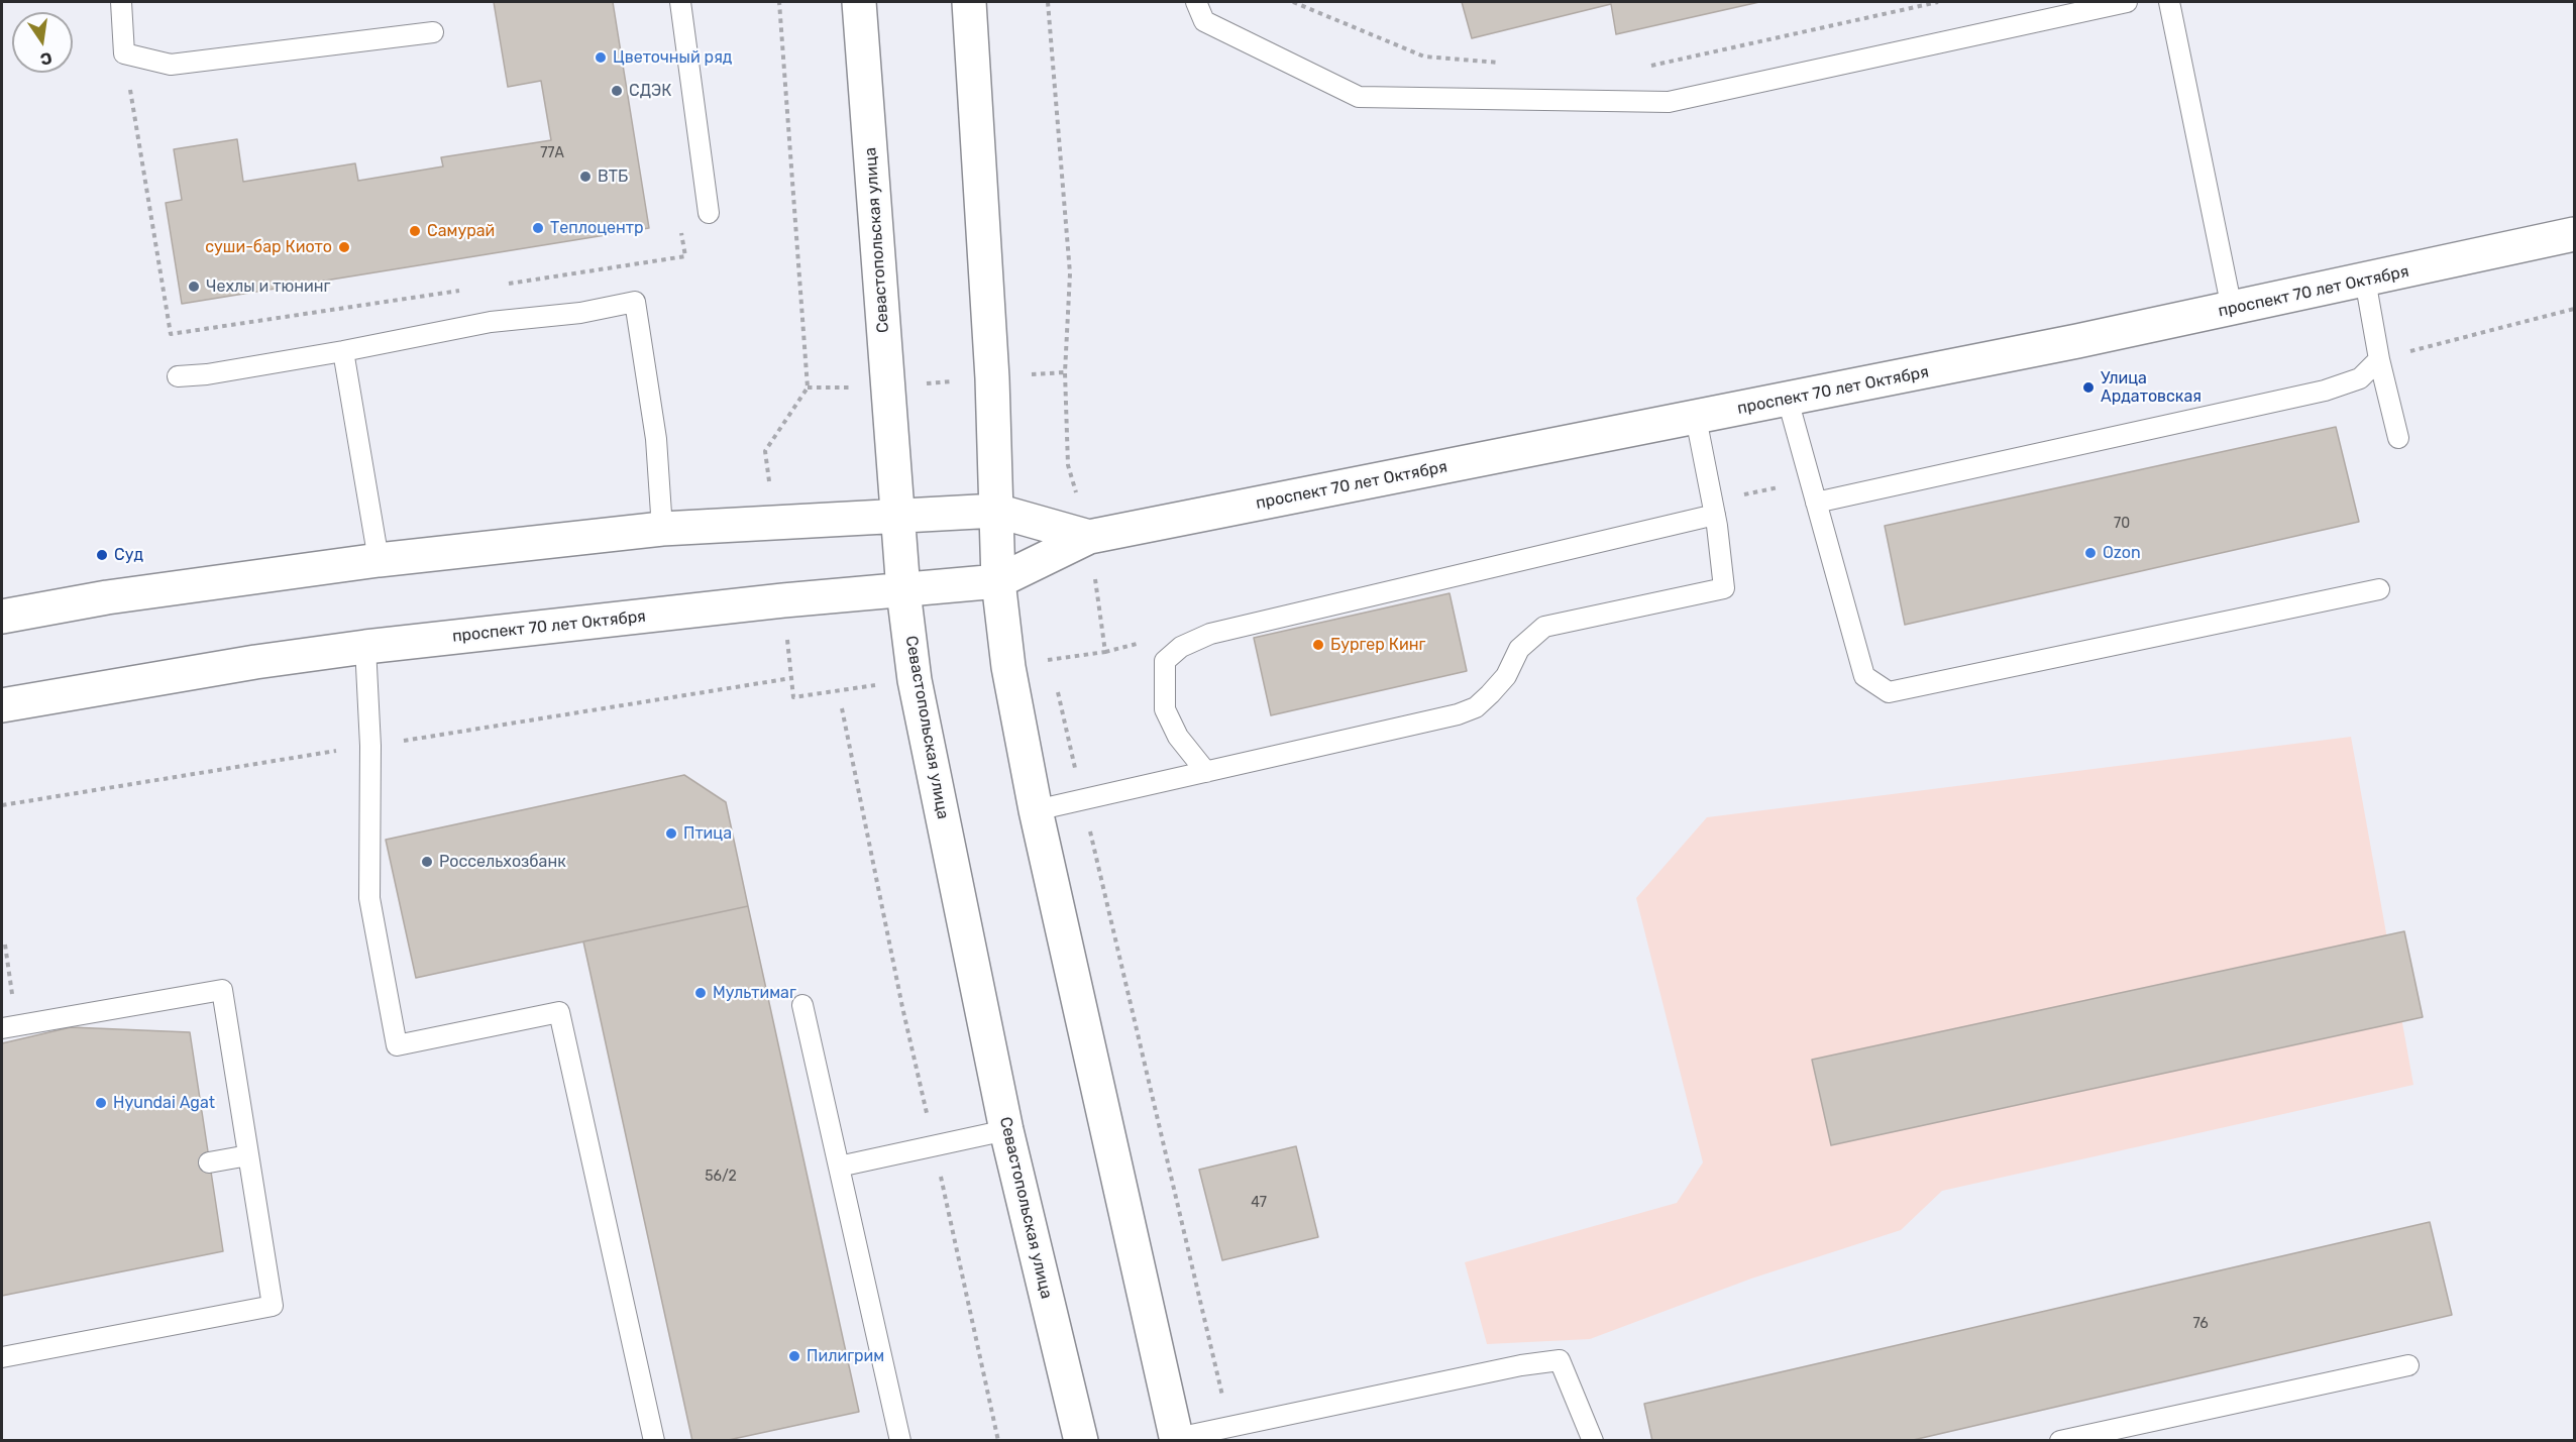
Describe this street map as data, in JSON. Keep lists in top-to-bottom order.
{
  "streets": {
    "street": ["Севастопольская улица", "проспект 70 лет Октября"]
  },
  "crossings": [
    ["Севастопольская улица", "проспект 70 лет Октября"]
  ],
  "places": [
    "Цветочный ряд",
    "СДЭК",
    "ВТБ",
    "Теплоцентр",
    "Самурай",
    "суши-бар Киото",
    "Чехлы и тюнинг",
    "Улица Ардатовская",
    "Ozon",
    "Суд",
    "Бургер Кинг",
    "Птица",
    "Россельхозбанк",
    "Мультимаг",
    "Hyundai Agat",
    "Пилигрим"
  ],
  "house_numbers": [
    "77А",
    "70",
    "56/2",
    "47",
    "76"
  ],
  "north": "bottom"
}
